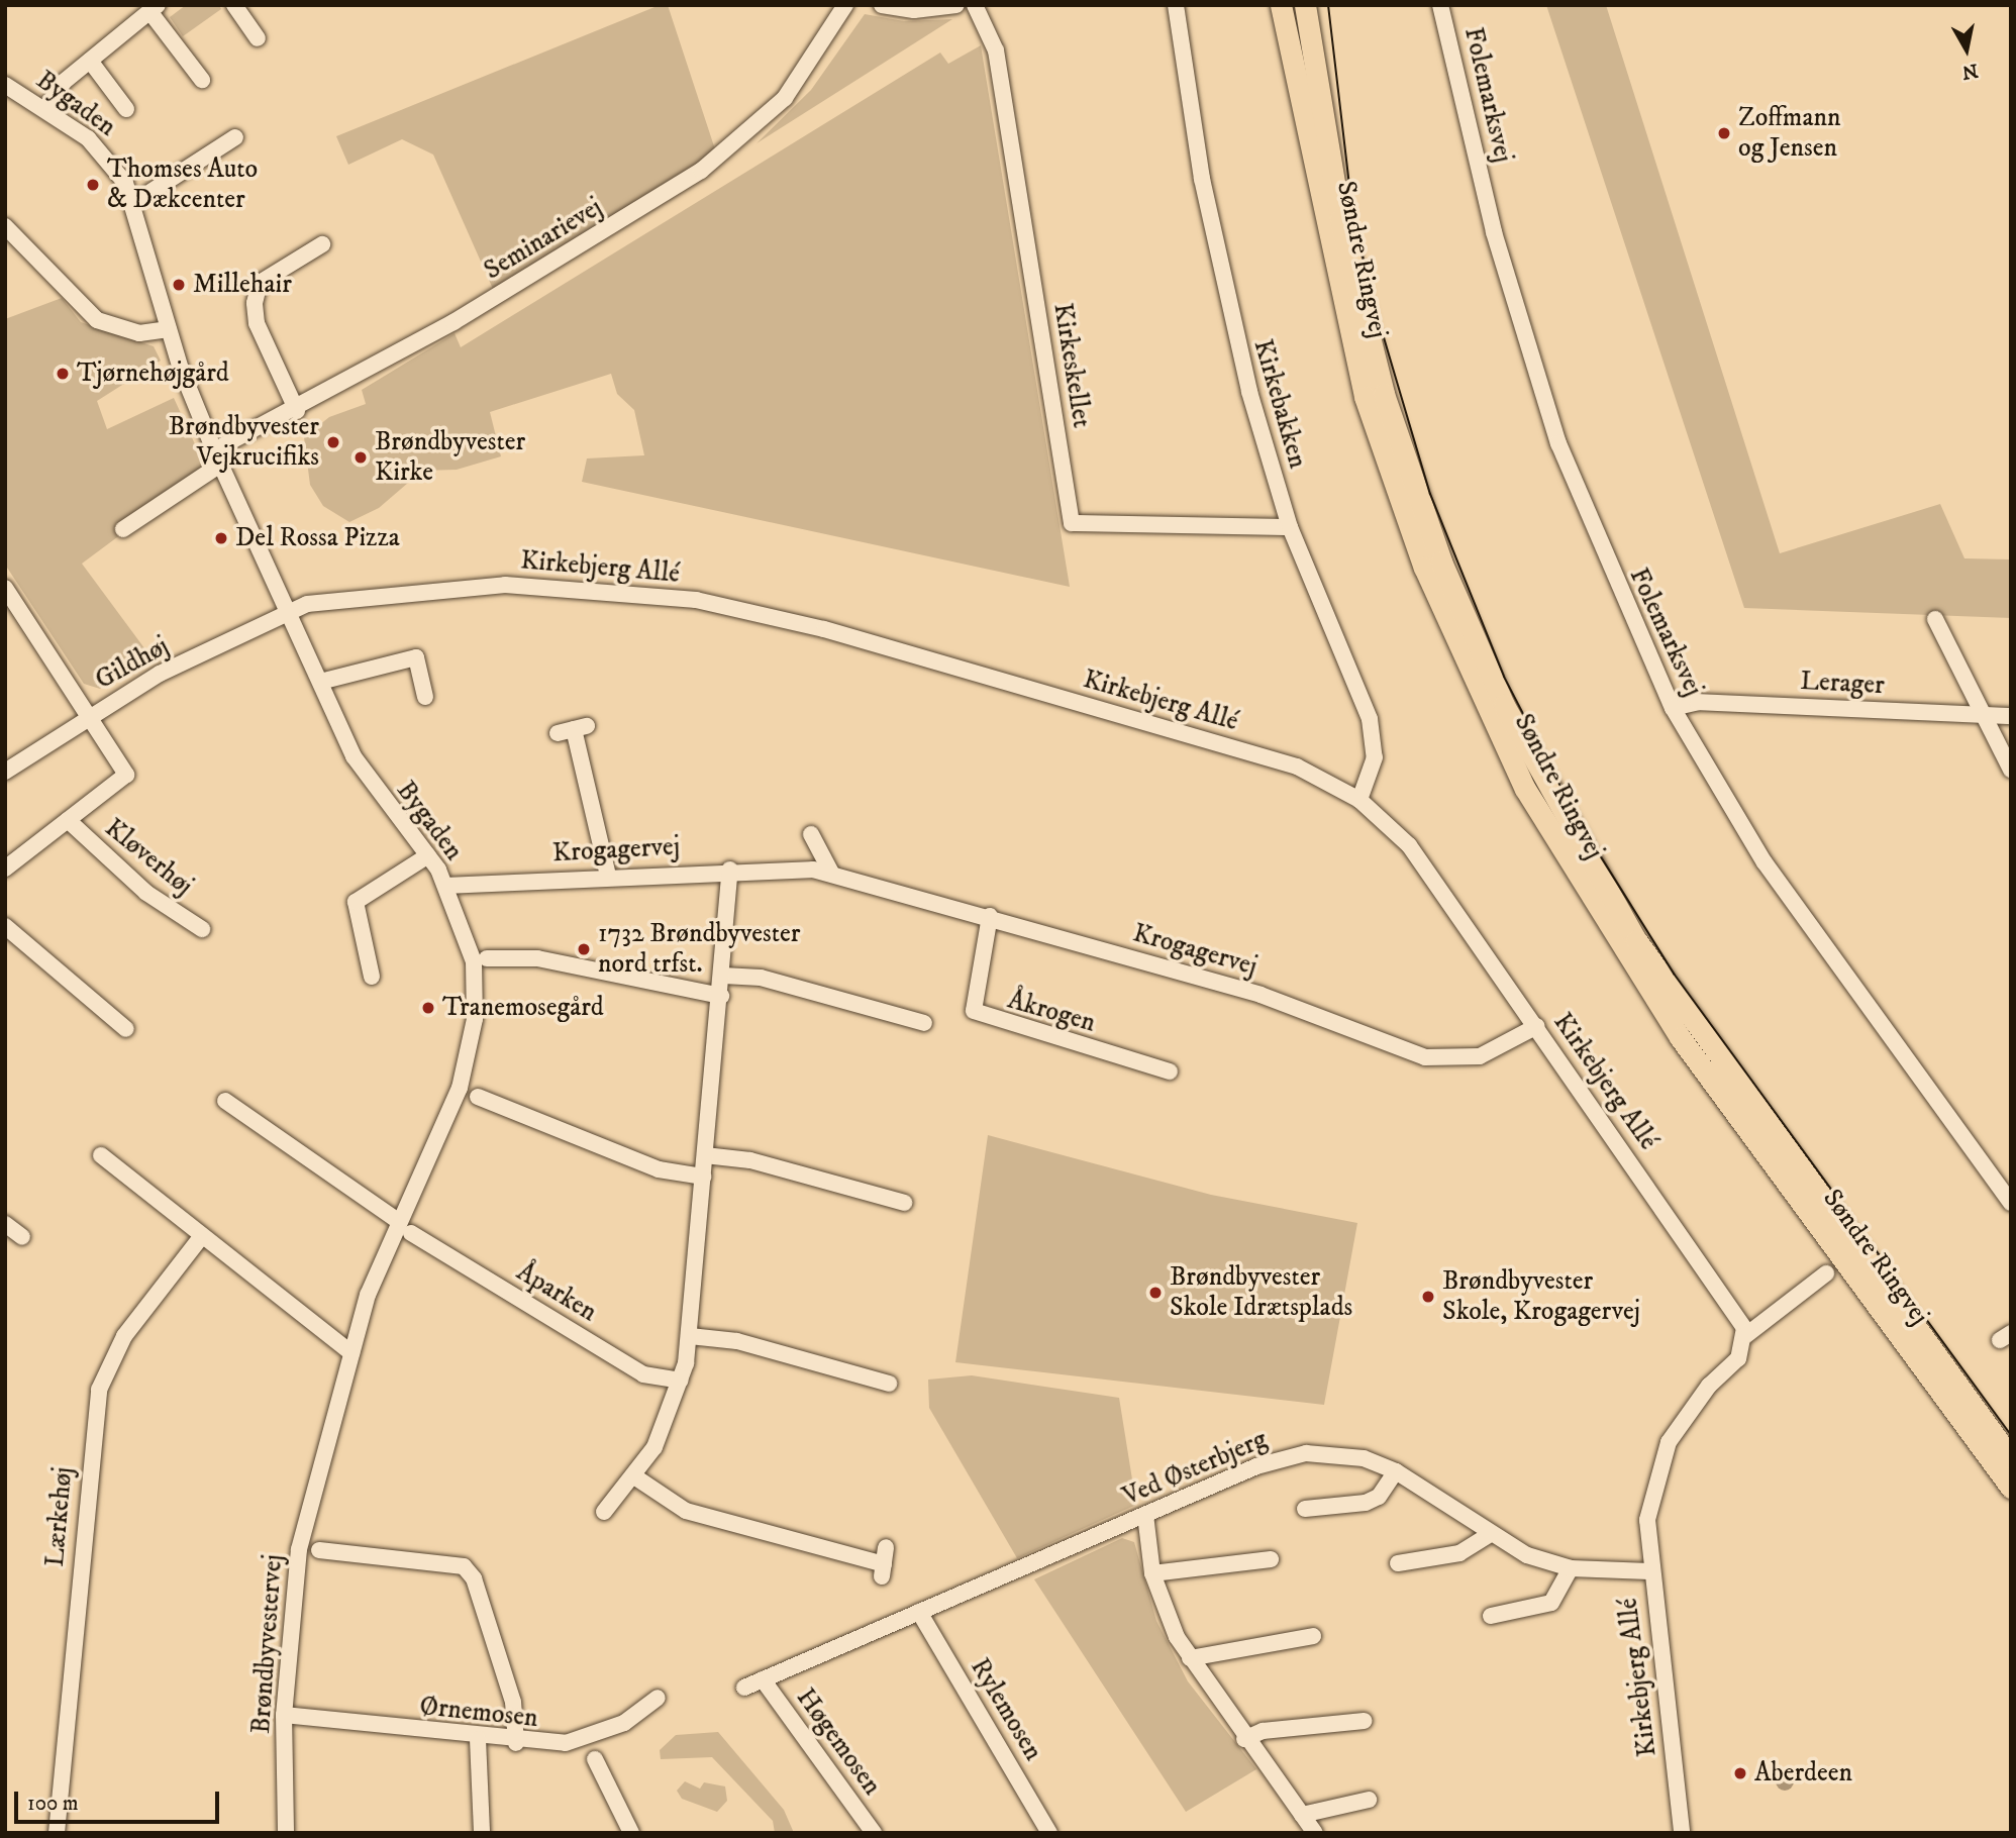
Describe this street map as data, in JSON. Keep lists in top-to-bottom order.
{
  "streets": {
    "main road": ["Søndre Ringvej"],
    "street": [
      "Folemarksvej",
      "Bygaden",
      "Seminarievej",
      "Kirkeskellet",
      "Kirkebakken",
      "Kirkebjerg Allé",
      "Gildhøj",
      "Lerager",
      "Krogagervej",
      "Kløverhøj",
      "Åkrogen",
      "Åparken",
      "Ved Østerbjerg",
      "Lærkehøj",
      "Brøndbyvestervej",
      "Rylemosen",
      "Ørnemosen",
      "Høgemosen"
    ]
  },
  "crossings": [
    ["Folemarksvej", "Lerager"],
    ["Bygaden", "Seminarievej"],
    ["Bygaden", "Kirkebjerg Allé"],
    ["Bygaden", "Gildhøj"],
    ["Bygaden", "Krogagervej"],
    ["Bygaden", "Brøndbyvestervej"],
    ["Kirkeskellet", "Kirkebakken"],
    ["Kirkebakken", "Kirkebjerg Allé"],
    ["Kirkebjerg Allé", "Gildhøj"],
    ["Kirkebjerg Allé", "Krogagervej"],
    ["Kirkebjerg Allé", "Ved Østerbjerg"],
    ["Gildhøj", "Kløverhøj"],
    ["Krogagervej", "Åkrogen"],
    ["Ved Østerbjerg", "Rylemosen"],
    ["Brøndbyvestervej", "Ørnemosen"]
  ],
  "places": [
    "Zoffmann og Jensen",
    "Thomses Auto & Dækcenter",
    "Millehair",
    "Tjørnehøjgård",
    "Brøndbyvester Vejkrucifiks",
    "Brøndbyvester Kirke",
    "Del Rossa Pizza",
    "1732 Brøndbyvester nord trfst.",
    "Tranemosegård",
    "Brøndbyvester Skole Idrætsplads",
    "Brøndbyvester Skole, Krogagervej",
    "Aberdeen"
  ],
  "scale_bar": "100 m",
  "north": "bottom"
}
